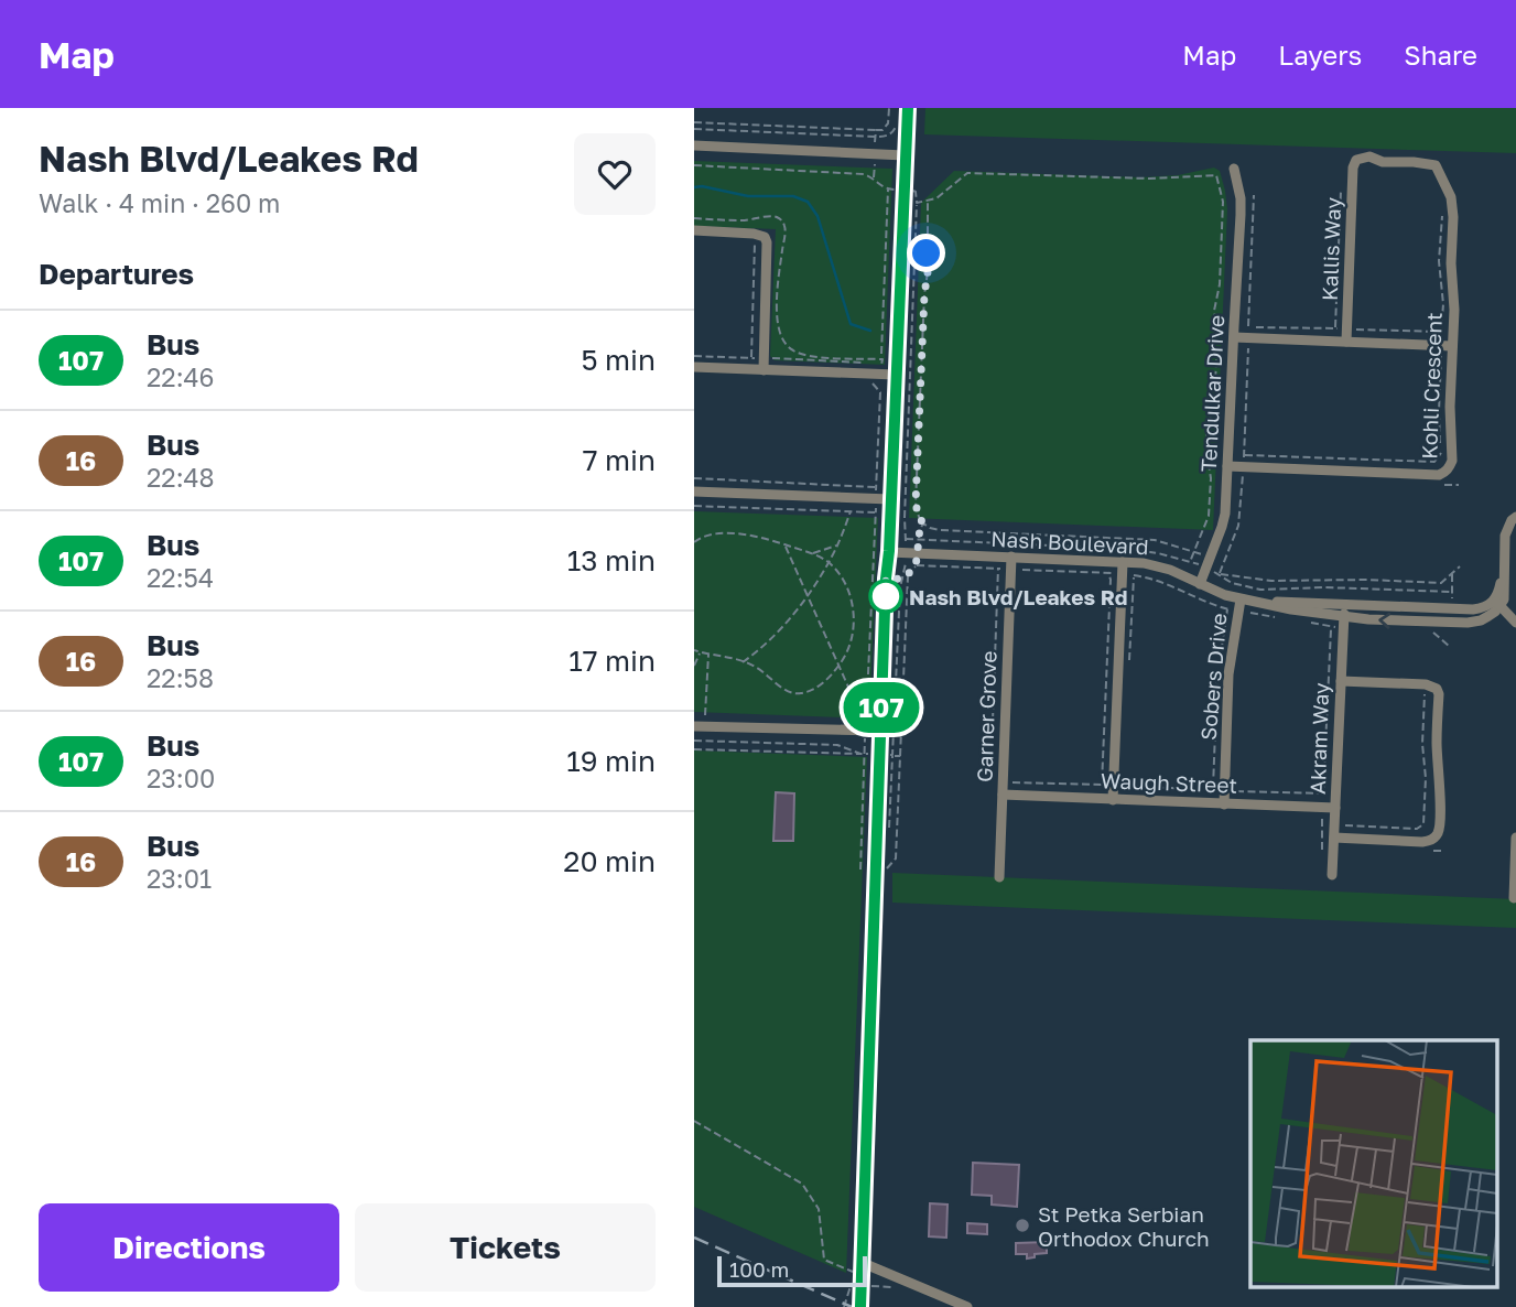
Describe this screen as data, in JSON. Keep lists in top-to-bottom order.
{
  "streets": {
    "street": [
      "Kallis Way",
      "Kohli Crescent",
      "Tendulkar Drive",
      "Nash Boulevard",
      "Sobers Drive",
      "Garner Grove",
      "Akram Way",
      "Waugh Street"
    ]
  },
  "crossings": [
    ["Kallis Way", "Kohli Crescent"],
    ["Kohli Crescent", "Tendulkar Drive"],
    ["Tendulkar Drive", "Nash Boulevard"],
    ["Nash Boulevard", "Sobers Drive"],
    ["Nash Boulevard", "Garner Grove"],
    ["Nash Boulevard", "Akram Way"],
    ["Sobers Drive", "Waugh Street"],
    ["Garner Grove", "Waugh Street"],
    ["Akram Way", "Waugh Street"]
  ],
  "places": ["Nash Blvd/Leakes Rd", "St Petka Serbian Orthodox Church"],
  "lines": ["bus line 107"],
  "scale_bar": "100 m",
  "page": {
    "header": "Map",
    "nav": ["Map", "Layers", "Share"],
    "heading": [
      ["Nash Blvd/Leakes Rd", "Walk · 4 min · 260 m"],
      "Departures"
    ],
    "on_map": "107",
    "list": [
      {
        "mark": "107",
        "name": "Bus",
        "note": "22:46",
        "value": "5 min"
      },
      {
        "mark": "16",
        "name": "Bus",
        "note": "22:48",
        "value": "7 min"
      },
      {
        "mark": "107",
        "name": "Bus",
        "note": "22:54",
        "value": "13 min"
      },
      {
        "mark": "16",
        "name": "Bus",
        "note": "22:58",
        "value": "17 min"
      },
      {
        "mark": "107",
        "name": "Bus",
        "note": "23:00",
        "value": "19 min"
      },
      {
        "mark": "16",
        "name": "Bus",
        "note": "23:01",
        "value": "20 min"
      }
    ],
    "buttons": ["Directions", "Tickets"],
    "scale": "100 m"
  }
}
